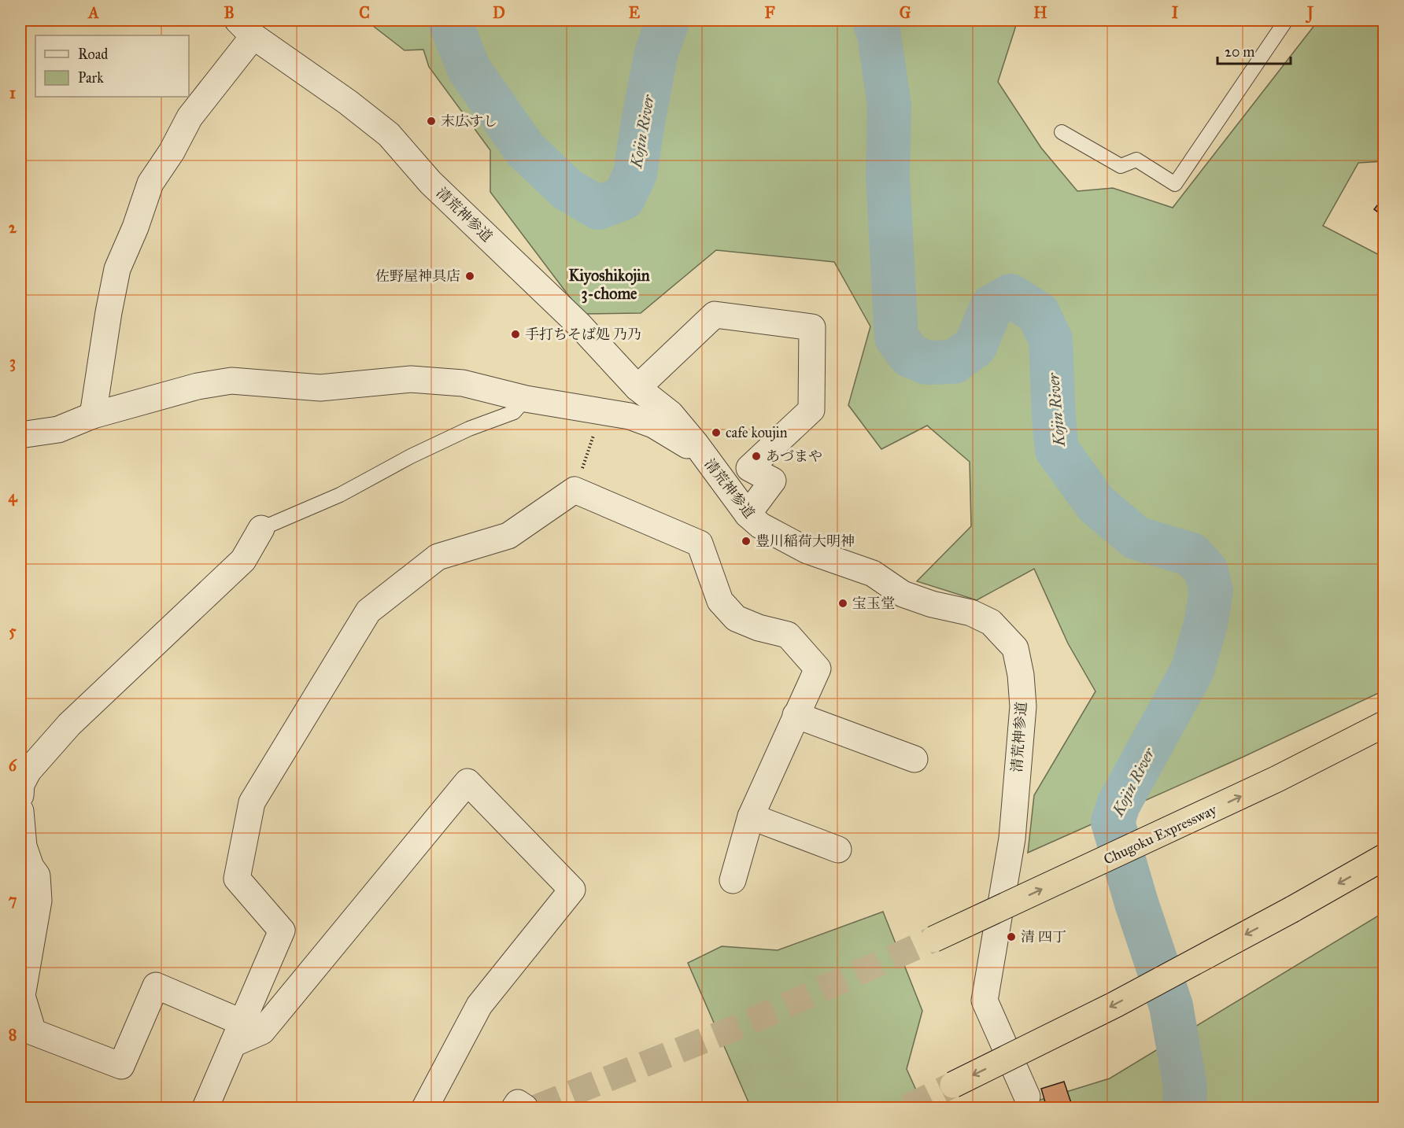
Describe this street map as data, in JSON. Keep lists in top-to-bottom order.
{
  "streets": {
    "highway": ["Chugoku Expressway"],
    "street": ["清荒神参道"]
  },
  "districts": ["Kiyoshikojin 3-chome"],
  "water": ["Kojin River"],
  "places": [
    "末広すし",
    "佐野屋神具店",
    "手打ちそば処 乃乃",
    "cafe koujin",
    "あづまや",
    "豊川稲荷大明神",
    "宝玉堂",
    "清 四丁"
  ],
  "legend": ["Road", "Park"],
  "scale_bar": "20 m",
  "grid": {
    "columns": [
      "A",
      "B",
      "C",
      "D",
      "E",
      "F",
      "G",
      "H",
      "I",
      "J"
    ],
    "rows": [
      "1",
      "2",
      "3",
      "4",
      "5",
      "6",
      "7",
      "8"
    ]
  }
}
